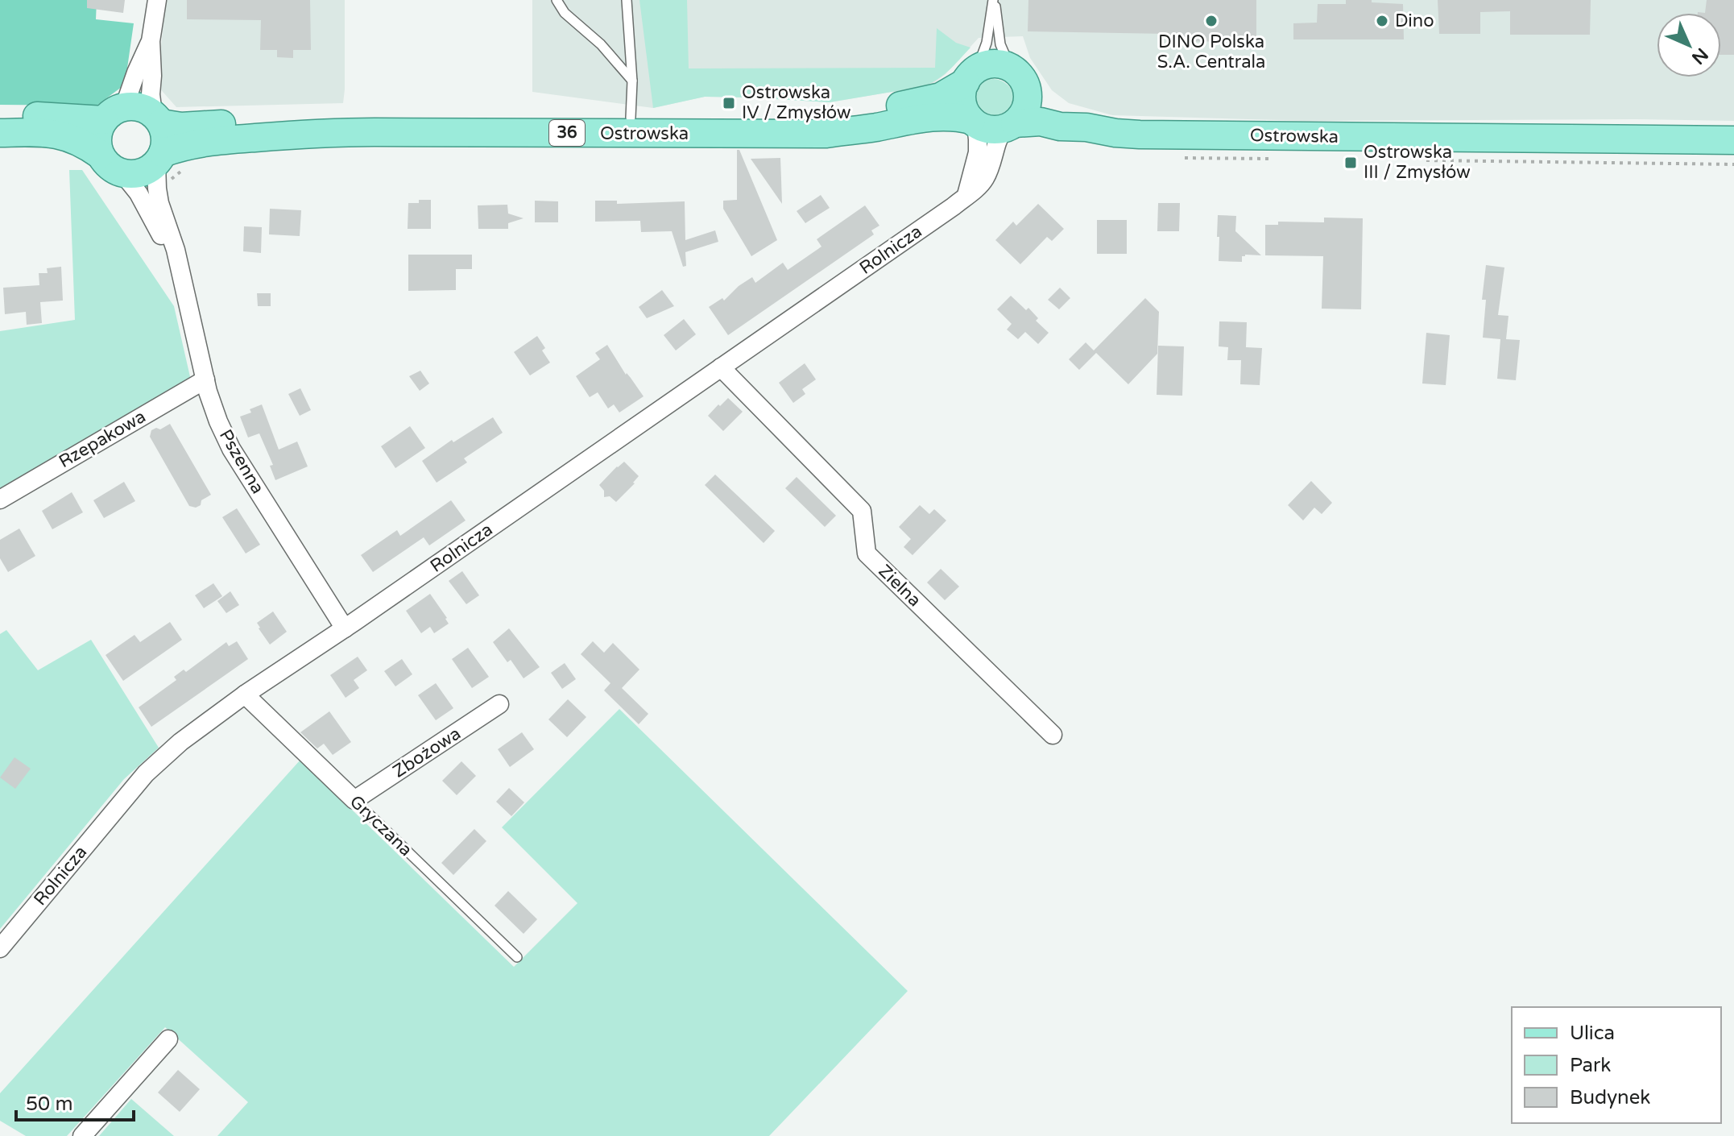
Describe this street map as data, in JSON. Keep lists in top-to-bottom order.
{
  "streets": {
    "main road": ["36", "Ostrowska"],
    "street": [
      "Rolnicza",
      "Rzepakowa",
      "Pszenna",
      "Zielna",
      "Zbożowa",
      "Gryczana"
    ]
  },
  "crossings": [
    ["36", "Ostrowska"],
    ["36", "Rolnicza"],
    ["36", "Pszenna"],
    ["Ostrowska", "Rolnicza"],
    ["Ostrowska", "Pszenna"],
    ["Rolnicza", "Pszenna"],
    ["Rolnicza", "Zielna"],
    ["Rolnicza", "Gryczana"],
    ["Rzepakowa", "Pszenna"],
    ["Zbożowa", "Gryczana"]
  ],
  "places": {
    "other": ["DINO Polska S.A. Centrala", "Dino"],
    "transit": ["Ostrowska IV / Zmysłów", "Ostrowska III / Zmysłów"]
  },
  "legend": ["Ulica", "Park", "Budynek"],
  "scale_bar": "50 m",
  "north": "bottom right"
}
